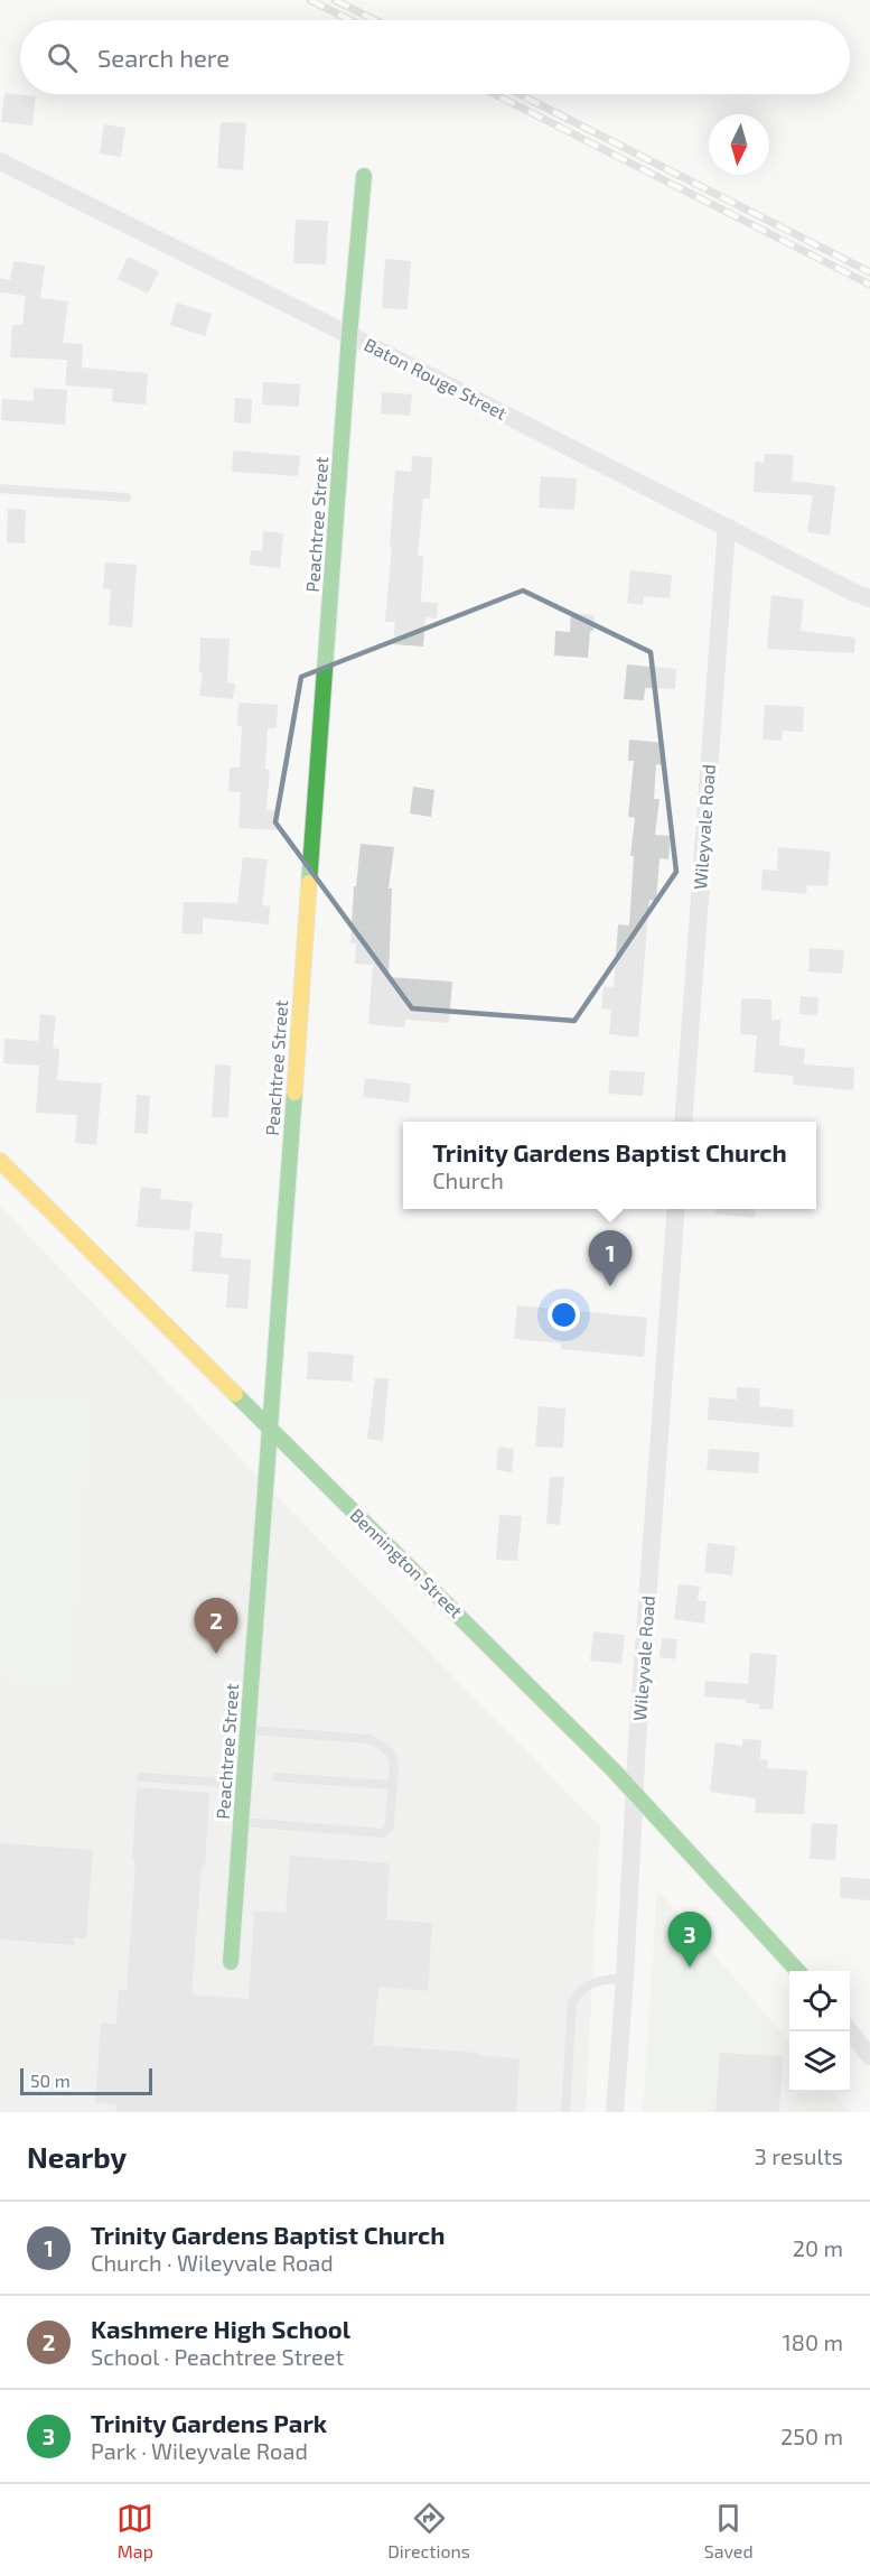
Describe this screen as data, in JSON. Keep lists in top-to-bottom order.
{
  "streets": {
    "street": [
      "Baton Rouge Street",
      "Peachtree Street",
      "Wileyvale Road",
      "Bennington Street"
    ]
  },
  "crossings": [
    ["Baton Rouge Street", "Peachtree Street"],
    ["Baton Rouge Street", "Wileyvale Road"],
    ["Peachtree Street", "Bennington Street"],
    ["Wileyvale Road", "Bennington Street"]
  ],
  "scale_bar": "50 m",
  "north": "bottom",
  "page": {
    "search": "Search here",
    "popup": ["Trinity Gardens Baptist Church", "Church"],
    "pins": ["1", "2", "3"],
    "scale": "50 m",
    "heading": ["Nearby", "3 results"],
    "list": [
      {
        "mark": "1",
        "name": "Trinity Gardens Baptist Church",
        "note": "Church · Wileyvale Road",
        "value": "20 m"
      },
      {
        "mark": "2",
        "name": "Kashmere High School",
        "note": "School · Peachtree Street",
        "value": "180 m"
      },
      {
        "mark": "3",
        "name": "Trinity Gardens Park",
        "note": "Park · Wileyvale Road",
        "value": "250 m"
      }
    ],
    "nav": ["Map", "Directions", "Saved"]
  }
}
